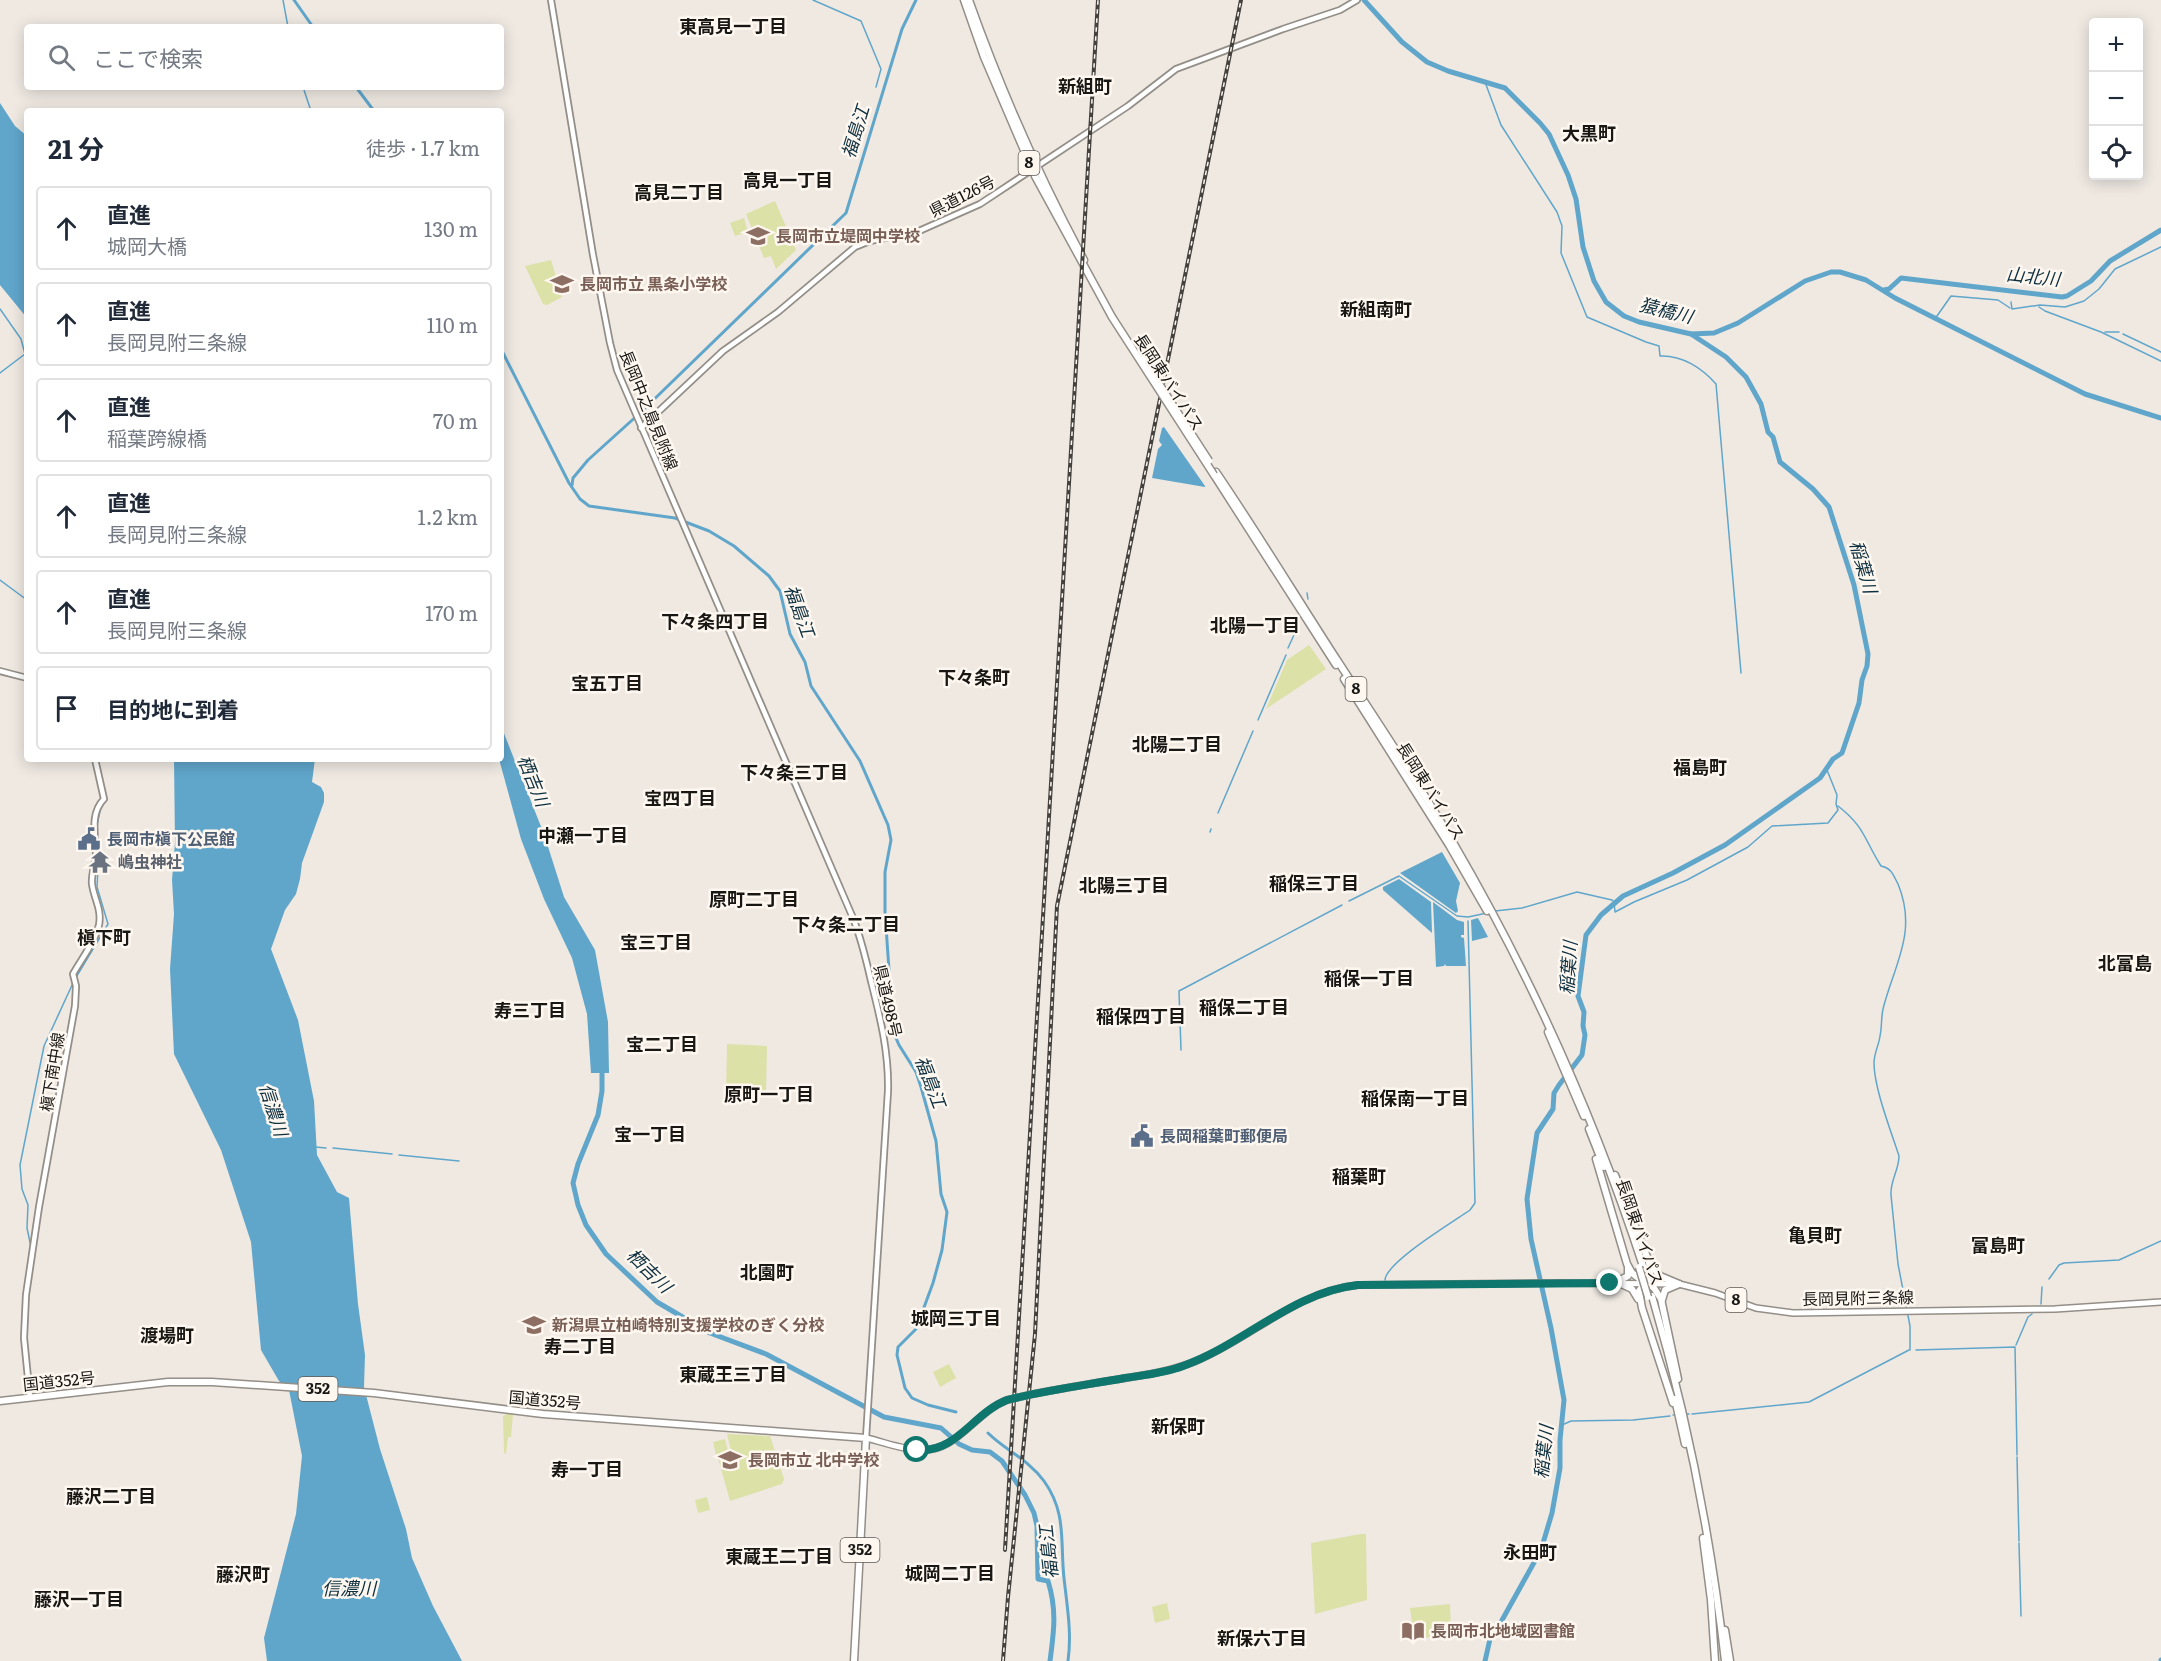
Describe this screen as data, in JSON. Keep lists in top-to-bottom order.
{
  "streets": {
    "highway": [
      "8",
      "長岡東バイパス",
      "国道352号",
      "352"
    ],
    "main road": [
      "県道126号",
      "長岡中之島見附線",
      "県道498号",
      "槇下南中線",
      "長岡見附三条線"
    ]
  },
  "crossings": [
    ["8", "長岡東バイパス"],
    ["県道126号", "長岡東バイパス"],
    ["県道126号", "長岡中之島見附線"],
    ["長岡中之島見附線", "県道498号"],
    ["県道498号", "長岡見附三条線"],
    ["県道498号", "国道352号"],
    ["県道498号", "352"],
    ["槇下南中線", "国道352号"],
    ["長岡見附三条線", "国道352号"],
    ["長岡見附三条線", "352"],
    ["国道352号", "352"]
  ],
  "districts": [
    "東高見一丁目",
    "新組町",
    "大黒町",
    "高見一丁目",
    "高見二丁目",
    "新組南町",
    "下々条四丁目",
    "北陽一丁目",
    "下々条町",
    "宝五丁目",
    "北陽二丁目",
    "福島町",
    "下々条三丁目",
    "宝四丁目",
    "中瀬一丁目",
    "稲保三丁目",
    "北陽三丁目",
    "原町二丁目",
    "下々条二丁目",
    "槇下町",
    "宝三丁目",
    "北富島",
    "稲保一丁目",
    "稲保二丁目",
    "寿三丁目",
    "稲保四丁目",
    "宝二丁目",
    "原町一丁目",
    "稲保南一丁目",
    "宝一丁目",
    "稲葉町",
    "亀貝町",
    "富島町",
    "北園町",
    "城岡三丁目",
    "渡場町",
    "寿二丁目",
    "東蔵王三丁目",
    "新保町",
    "寿一丁目",
    "藤沢二丁目",
    "永田町",
    "東蔵王二丁目",
    "城岡二丁目",
    "藤沢町",
    "藤沢一丁目",
    "新保六丁目"
  ],
  "water": [
    "福島江",
    "山北川",
    "猿橋川",
    "稲葉川",
    "栖吉川",
    "信濃川"
  ],
  "places": {
    "school or university": [
      "長岡市立堤岡中学校",
      "長岡市立 黒条小学校",
      "新潟県立柏崎特別支援学校のぎく分校",
      "長岡市立 北中学校"
    ],
    "public building": ["長岡市槇下公民館", "長岡稲葉町郵便局"],
    "temple": ["嶋虫神社"],
    "library": ["長岡市北地域図書館"]
  },
  "page": {
    "map_buttons": ["+", "−"],
    "search": "ここで検索",
    "heading": ["21 分", "徒歩 · 1.7 km"],
    "list": [
      ["直進", "城岡大橋", "130 m"],
      ["直進", "長岡見附三条線", "110 m"],
      ["直進", "稲葉跨線橋", "70 m"],
      ["直進", "長岡見附三条線", "1.2 km"],
      ["直進", "長岡見附三条線", "170 m"],
      "目的地に到着"
    ]
  }
}
